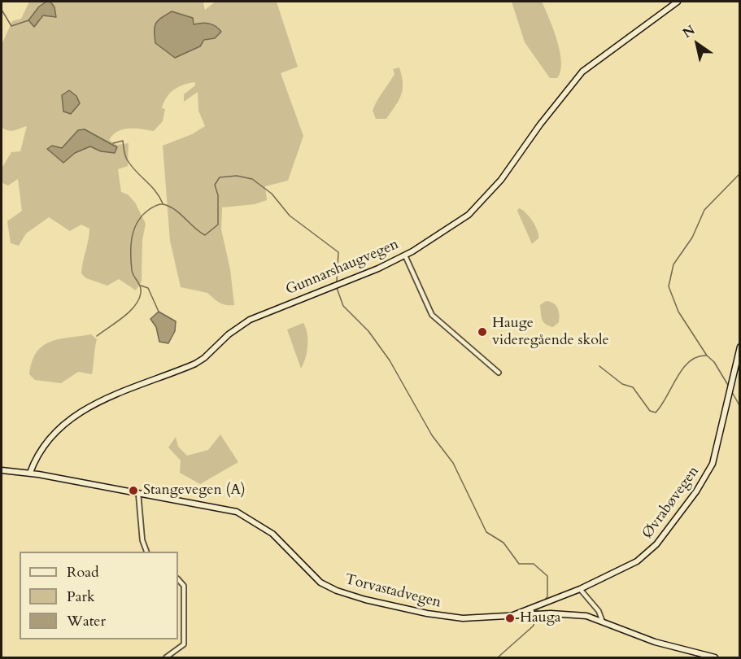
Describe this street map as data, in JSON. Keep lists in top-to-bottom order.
{
  "streets": {
    "main road": ["Gunnarshaugvegen", "Øvrabøvegen", "Torvastadvegen"]
  },
  "crossings": [
    ["Gunnarshaugvegen", "Torvastadvegen"],
    ["Øvrabøvegen", "Torvastadvegen"]
  ],
  "places": ["Hauge videregående skole", "Stangevegen (A)", "Hauga"],
  "legend": ["Road", "Park", "Water"],
  "north": "top left"
}
